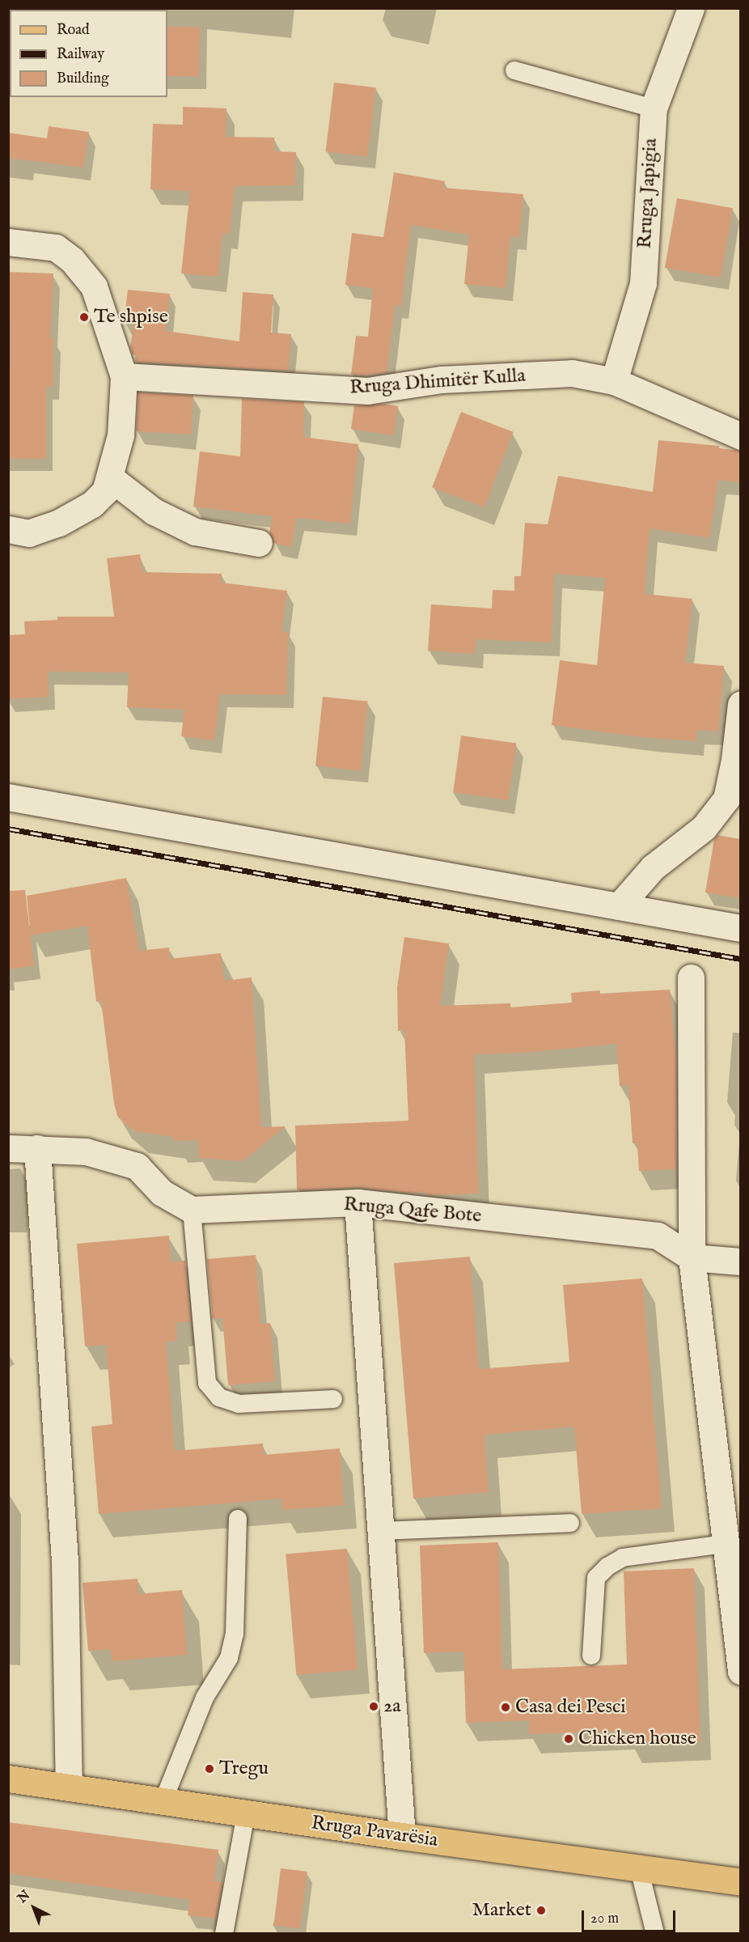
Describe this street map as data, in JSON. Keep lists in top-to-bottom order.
{
  "streets": {
    "main road": ["Rruga Pavarësia"],
    "street": ["Rruga Japigia", "Rruga Dhimitër Kulla", "Rruga Qafe Bote"]
  },
  "crossings": [
    ["Rruga Japigia", "Rruga Dhimitër Kulla"]
  ],
  "places": [
    "Te shpise",
    "2a",
    "Casa dei Pesci",
    "Chicken house",
    "Tregu",
    "Market"
  ],
  "legend": ["Road", "Railway", "Building"],
  "scale_bar": "20 m",
  "north": "top left"
}
